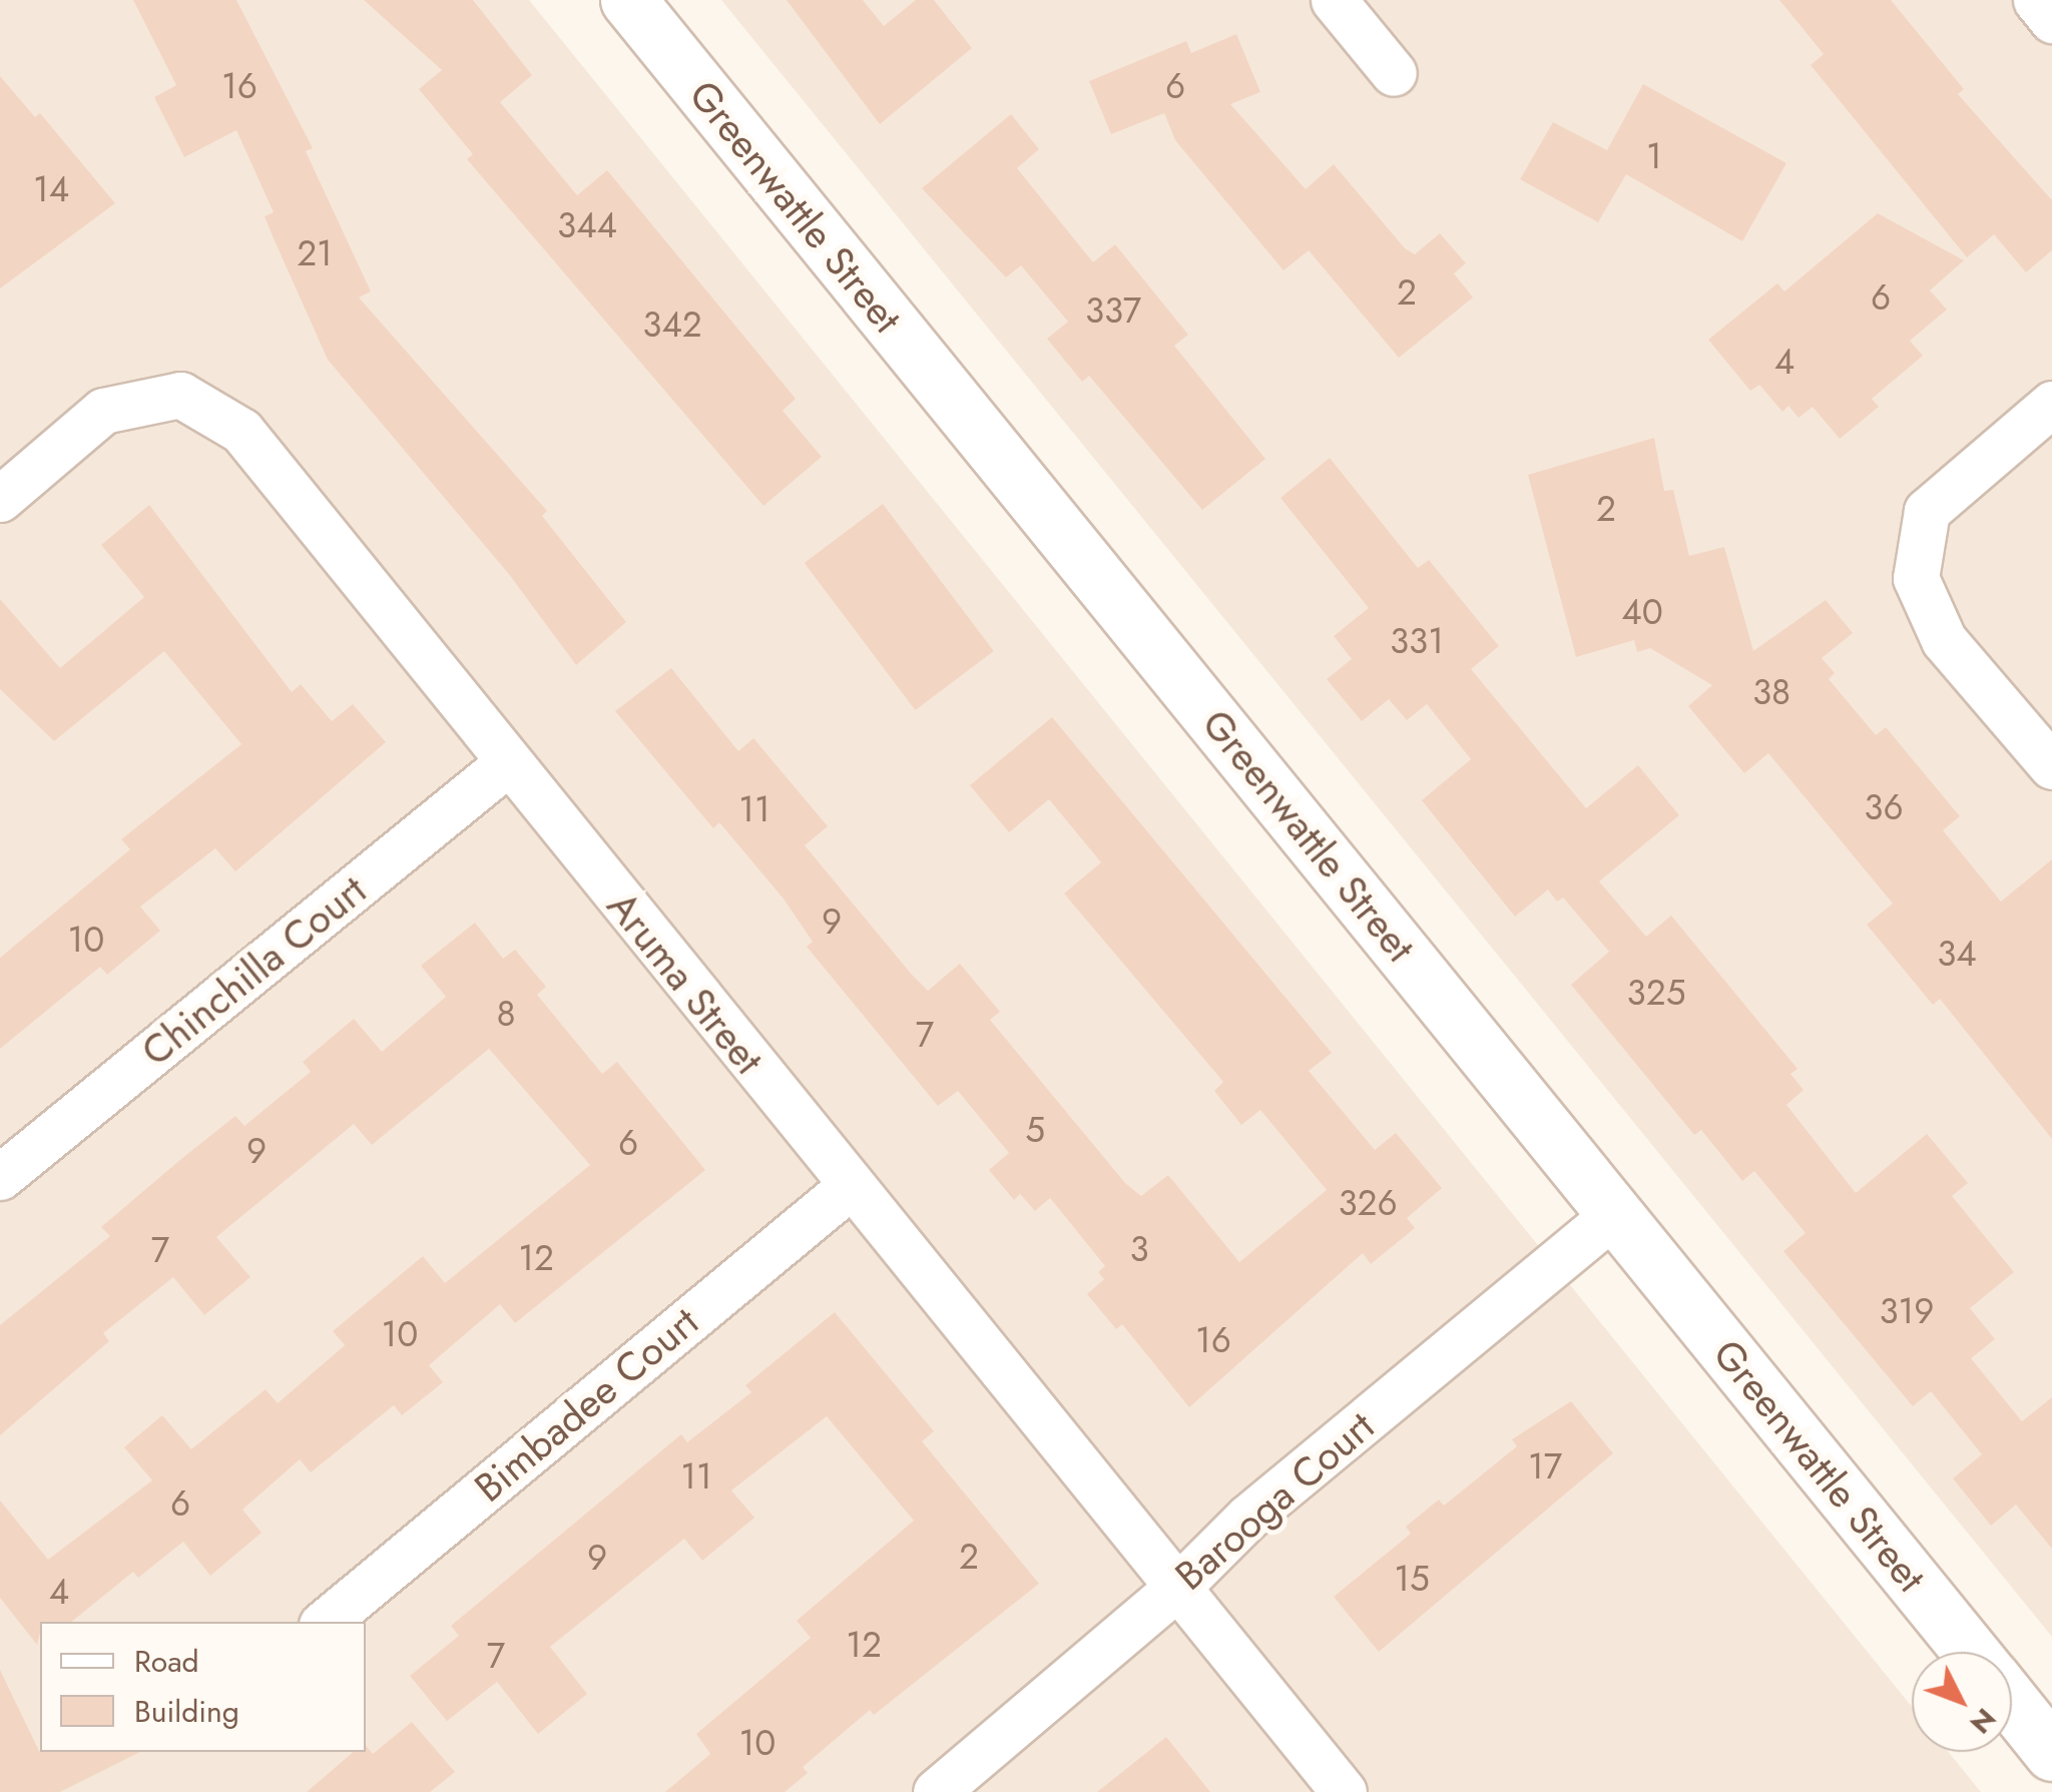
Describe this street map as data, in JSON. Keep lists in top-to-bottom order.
{
  "streets": {
    "main road": ["Greenwattle Street"],
    "street": [
      "Chinchilla Court",
      "Aruma Street",
      "Bimbadee Court",
      "Barooga Court"
    ]
  },
  "crossings": [
    ["Greenwattle Street", "Barooga Court"],
    ["Chinchilla Court", "Aruma Street"],
    ["Aruma Street", "Bimbadee Court"],
    ["Aruma Street", "Barooga Court"]
  ],
  "house_numbers": [
    "16",
    "6",
    "1",
    "14",
    "344",
    "21",
    "2",
    "6",
    "337",
    "342",
    "4",
    "2",
    "40",
    "331",
    "38",
    "36",
    "11",
    "9",
    "10",
    "34",
    "325",
    "8",
    "7",
    "5",
    "6",
    "9",
    "326",
    "3",
    "7",
    "12",
    "319",
    "10",
    "16",
    "17",
    "11",
    "6",
    "2",
    "9",
    "15",
    "4",
    "12",
    "7",
    "10"
  ],
  "legend": ["Road", "Building"],
  "north": "bottom right"
}
